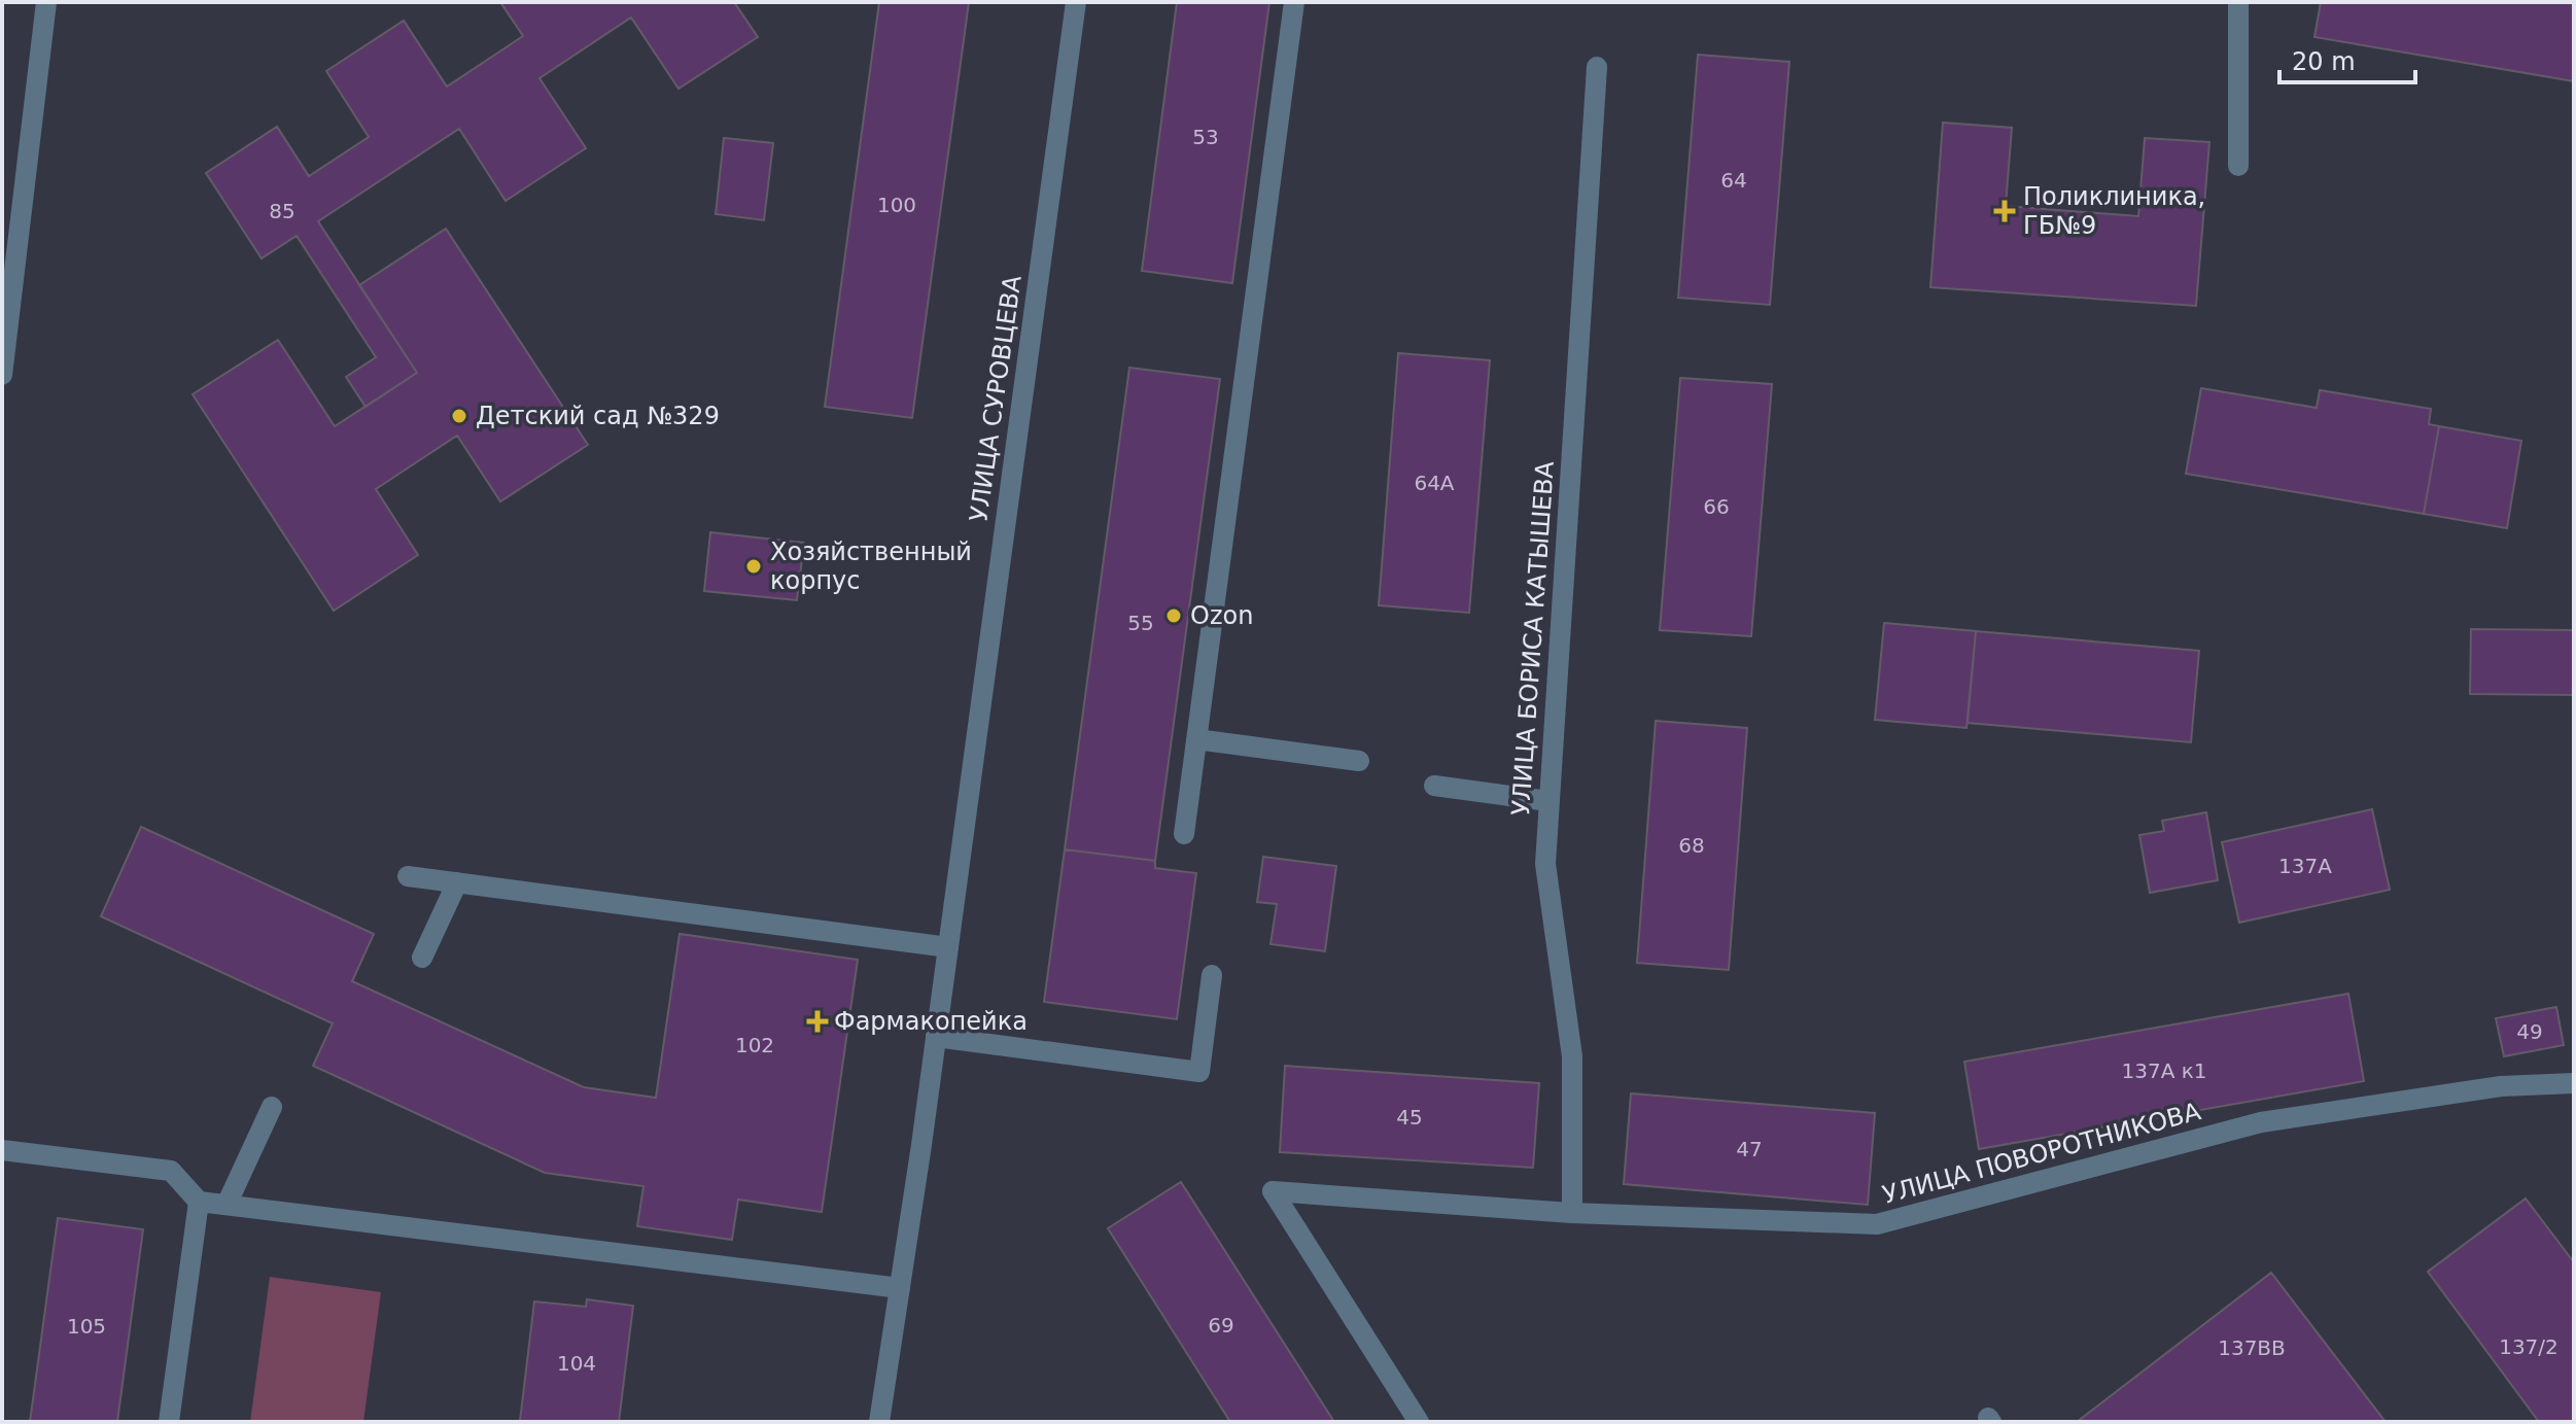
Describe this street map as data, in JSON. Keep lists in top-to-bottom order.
{
  "streets": {
    "street": ["УЛИЦА СУРОВЦЕВА", "УЛИЦА БОРИСА КАТЫШЕВА", "УЛИЦА ПОВОРОТНИКОВА"]
  },
  "crossings": [
    ["УЛИЦА БОРИСА КАТЫШЕВА", "УЛИЦА ПОВОРОТНИКОВА"]
  ],
  "places": {
    "health": ["Поликлиника, ГБ№9", "Фармакопейка"],
    "other": ["Детский сад №329", "Хозяйственный корпус", "Ozon"]
  },
  "house_numbers": [
    "53",
    "64",
    "100",
    "85",
    "64А",
    "66",
    "55",
    "68",
    "137А",
    "49",
    "102",
    "137А к1",
    "45",
    "47",
    "69",
    "105",
    "137/2",
    "137ВВ",
    "104"
  ],
  "scale_bar": "20 m"
}
